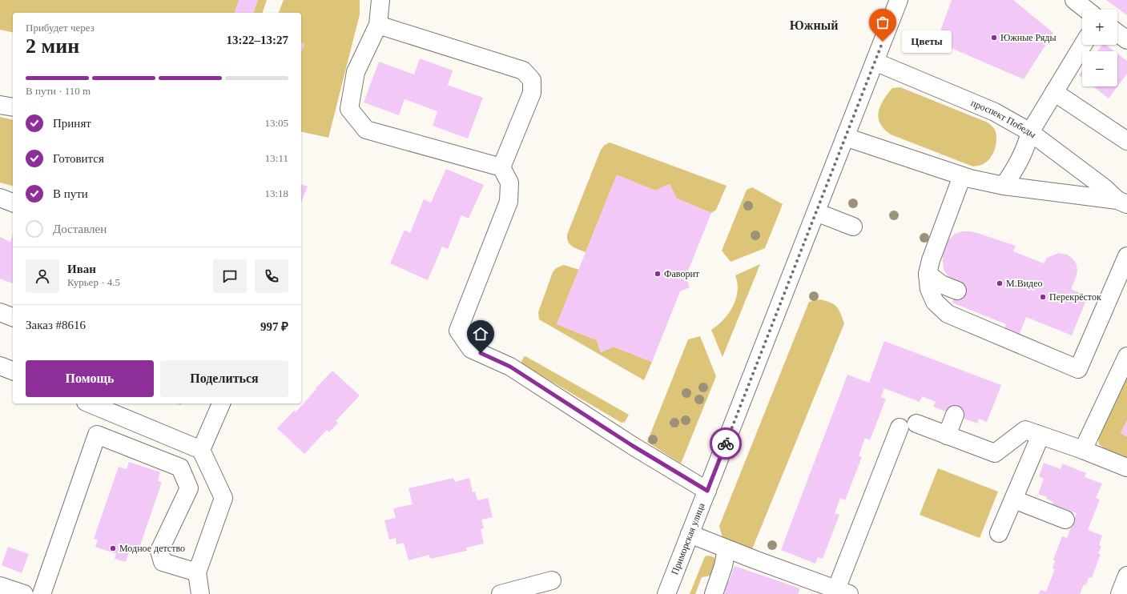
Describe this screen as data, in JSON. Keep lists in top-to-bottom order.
{
  "streets": {
    "street": ["проспект Победы", "Приморская улица"]
  },
  "crossings": [
    ["проспект Победы", "Приморская улица"]
  ],
  "districts": ["Южный"],
  "places": [
    "Южные Ряды",
    "Цветы",
    "Фаворит",
    "М.Видео",
    "Перекрёсток",
    "Модное детство"
  ],
  "page": {
    "map_buttons": ["+", "−"],
    "heading": ["2 мин", "Прибудет через", "13:22–13:27"],
    "panel": [
      "Иван",
      "Курьер · 4.5",
      "Заказ #8616",
      "997 ₽"
    ],
    "bubble": "Цветы",
    "bar": "В пути · 110 m",
    "list": [
      ["Принят", "13:05"],
      ["Готовится", "13:11"],
      ["В пути", "13:18"],
      "Доставлен"
    ],
    "buttons": ["Помощь", "Поделиться"]
  }
}
